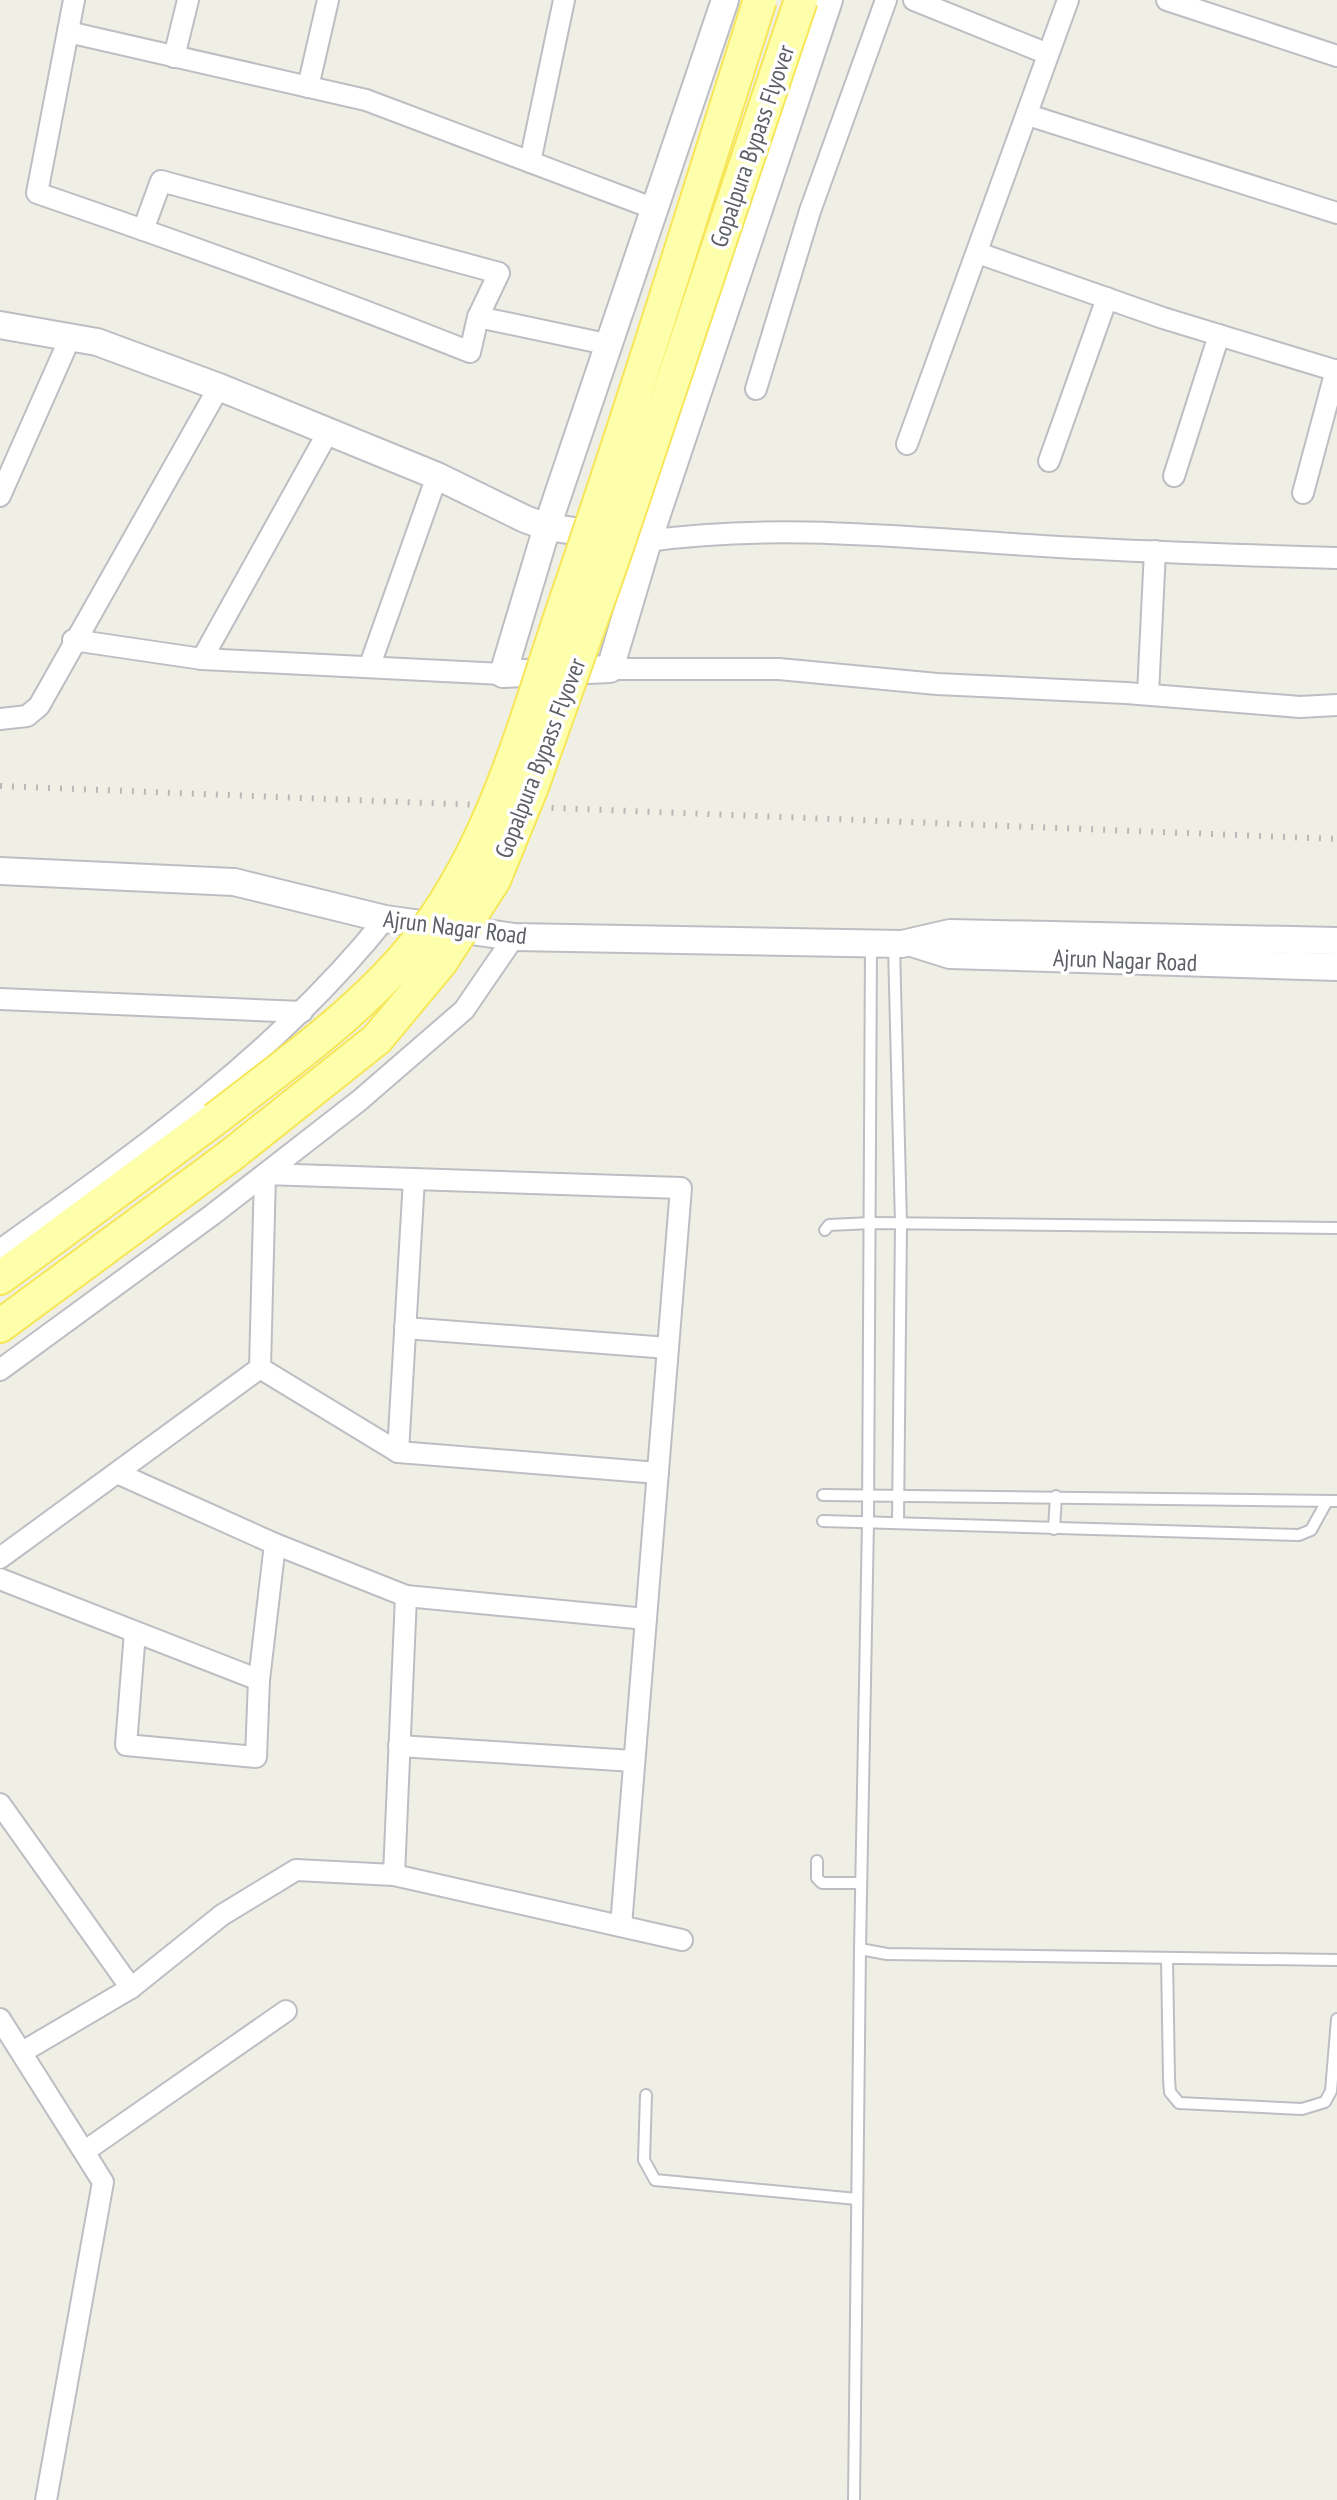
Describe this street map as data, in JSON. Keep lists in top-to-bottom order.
{
  "streets": {
    "main road": ["Gopalpura Bypass Flyover"],
    "street": ["Ajrun Nagar Road"]
  }
}
